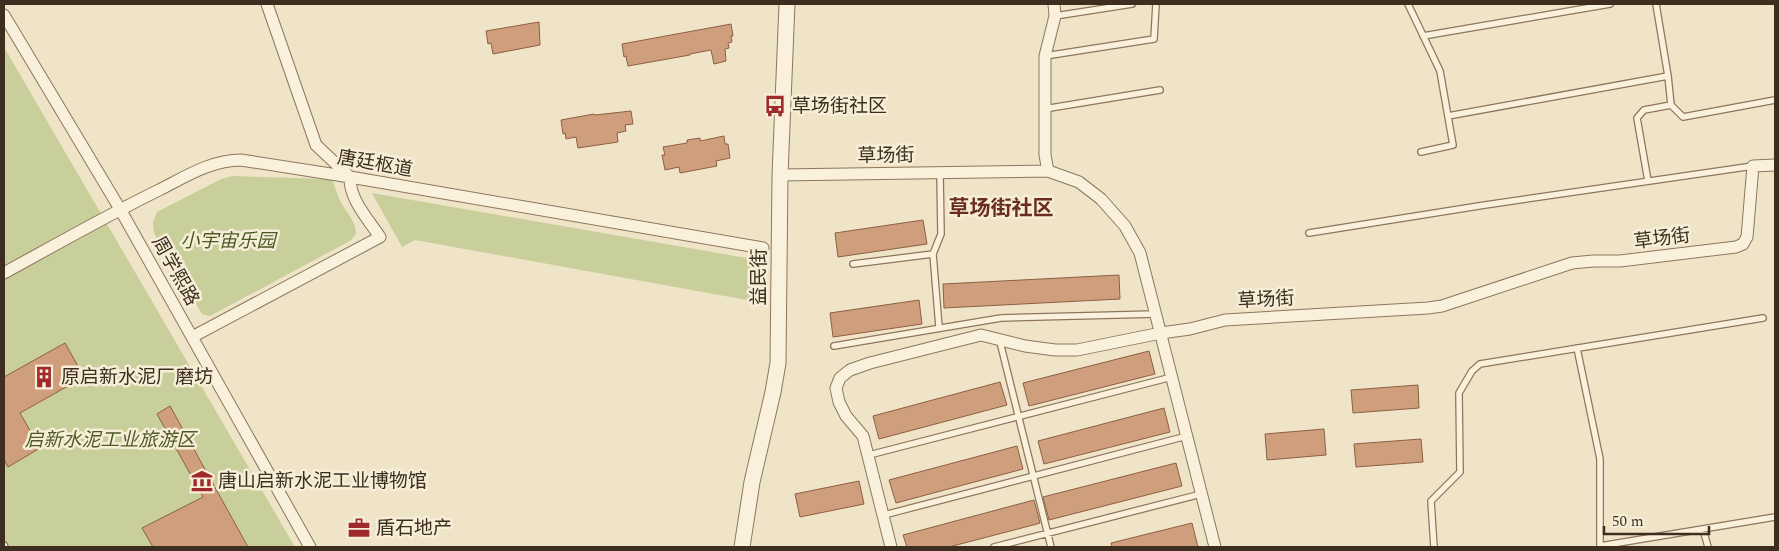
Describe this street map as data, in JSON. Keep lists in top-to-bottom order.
{
  "streets": {
    "street": [
      "草场街",
      "唐廷枢道",
      "周学熙路",
      "益民街"
    ]
  },
  "crossings": [
    ["草场街", "益民街"],
    ["唐廷枢道", "周学熙路"]
  ],
  "districts": ["草场街社区"],
  "parks": ["小宇宙乐园", "启新水泥工业旅游区"],
  "places": {
    "bus stop": ["草场街社区"],
    "building": ["原启新水泥厂磨坊"],
    "museum": ["唐山启新水泥工业博物馆"],
    "office": ["盾石地产"]
  },
  "scale_bar": "50 m"
}
